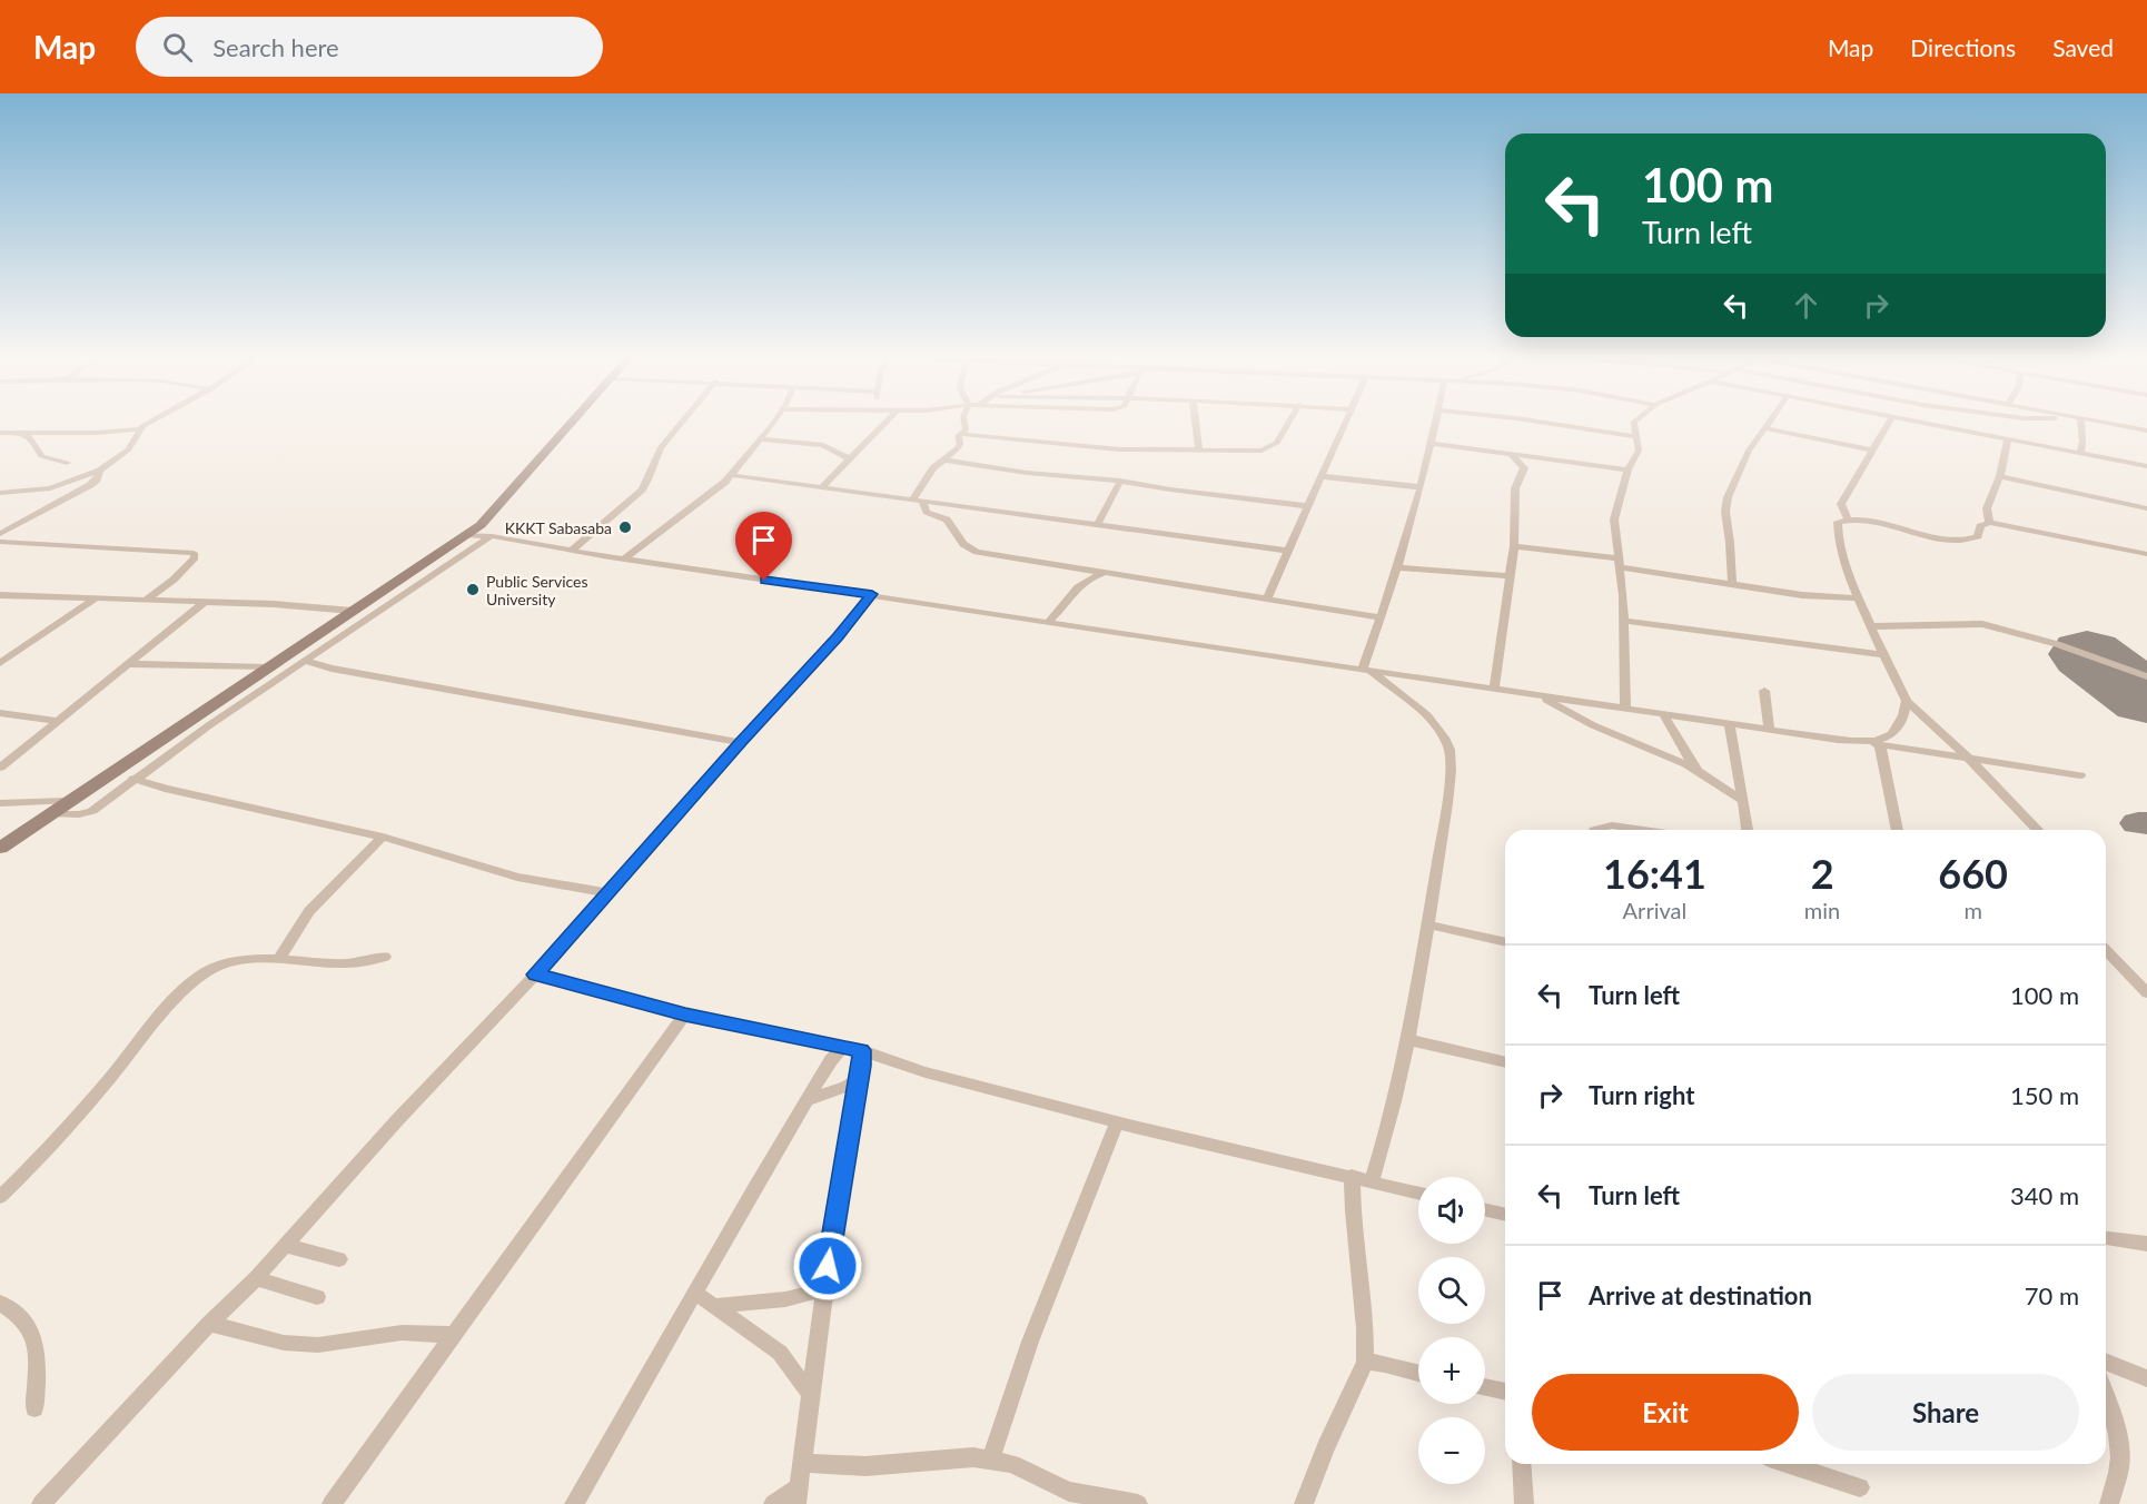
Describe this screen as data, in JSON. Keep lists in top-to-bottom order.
{
  "places": ["KKKT Sabasaba", "Public Services University"],
  "page": {
    "header": "Map",
    "search": "Search here",
    "nav": ["Map", "Directions", "Saved"],
    "turn": ["100 m", "Turn left"],
    "eta": [
      "16:41",
      "Arrival",
      "2",
      "min",
      "660",
      "m"
    ],
    "list": [
      {
        "name": "Turn left",
        "value": "100 m"
      },
      {
        "name": "Turn right",
        "value": "150 m"
      },
      {
        "name": "Turn left",
        "value": "340 m"
      },
      {
        "name": "Arrive at destination",
        "value": "70 m"
      }
    ],
    "map_buttons": ["+", "−"],
    "buttons": ["Exit", "Share"]
  }
}
